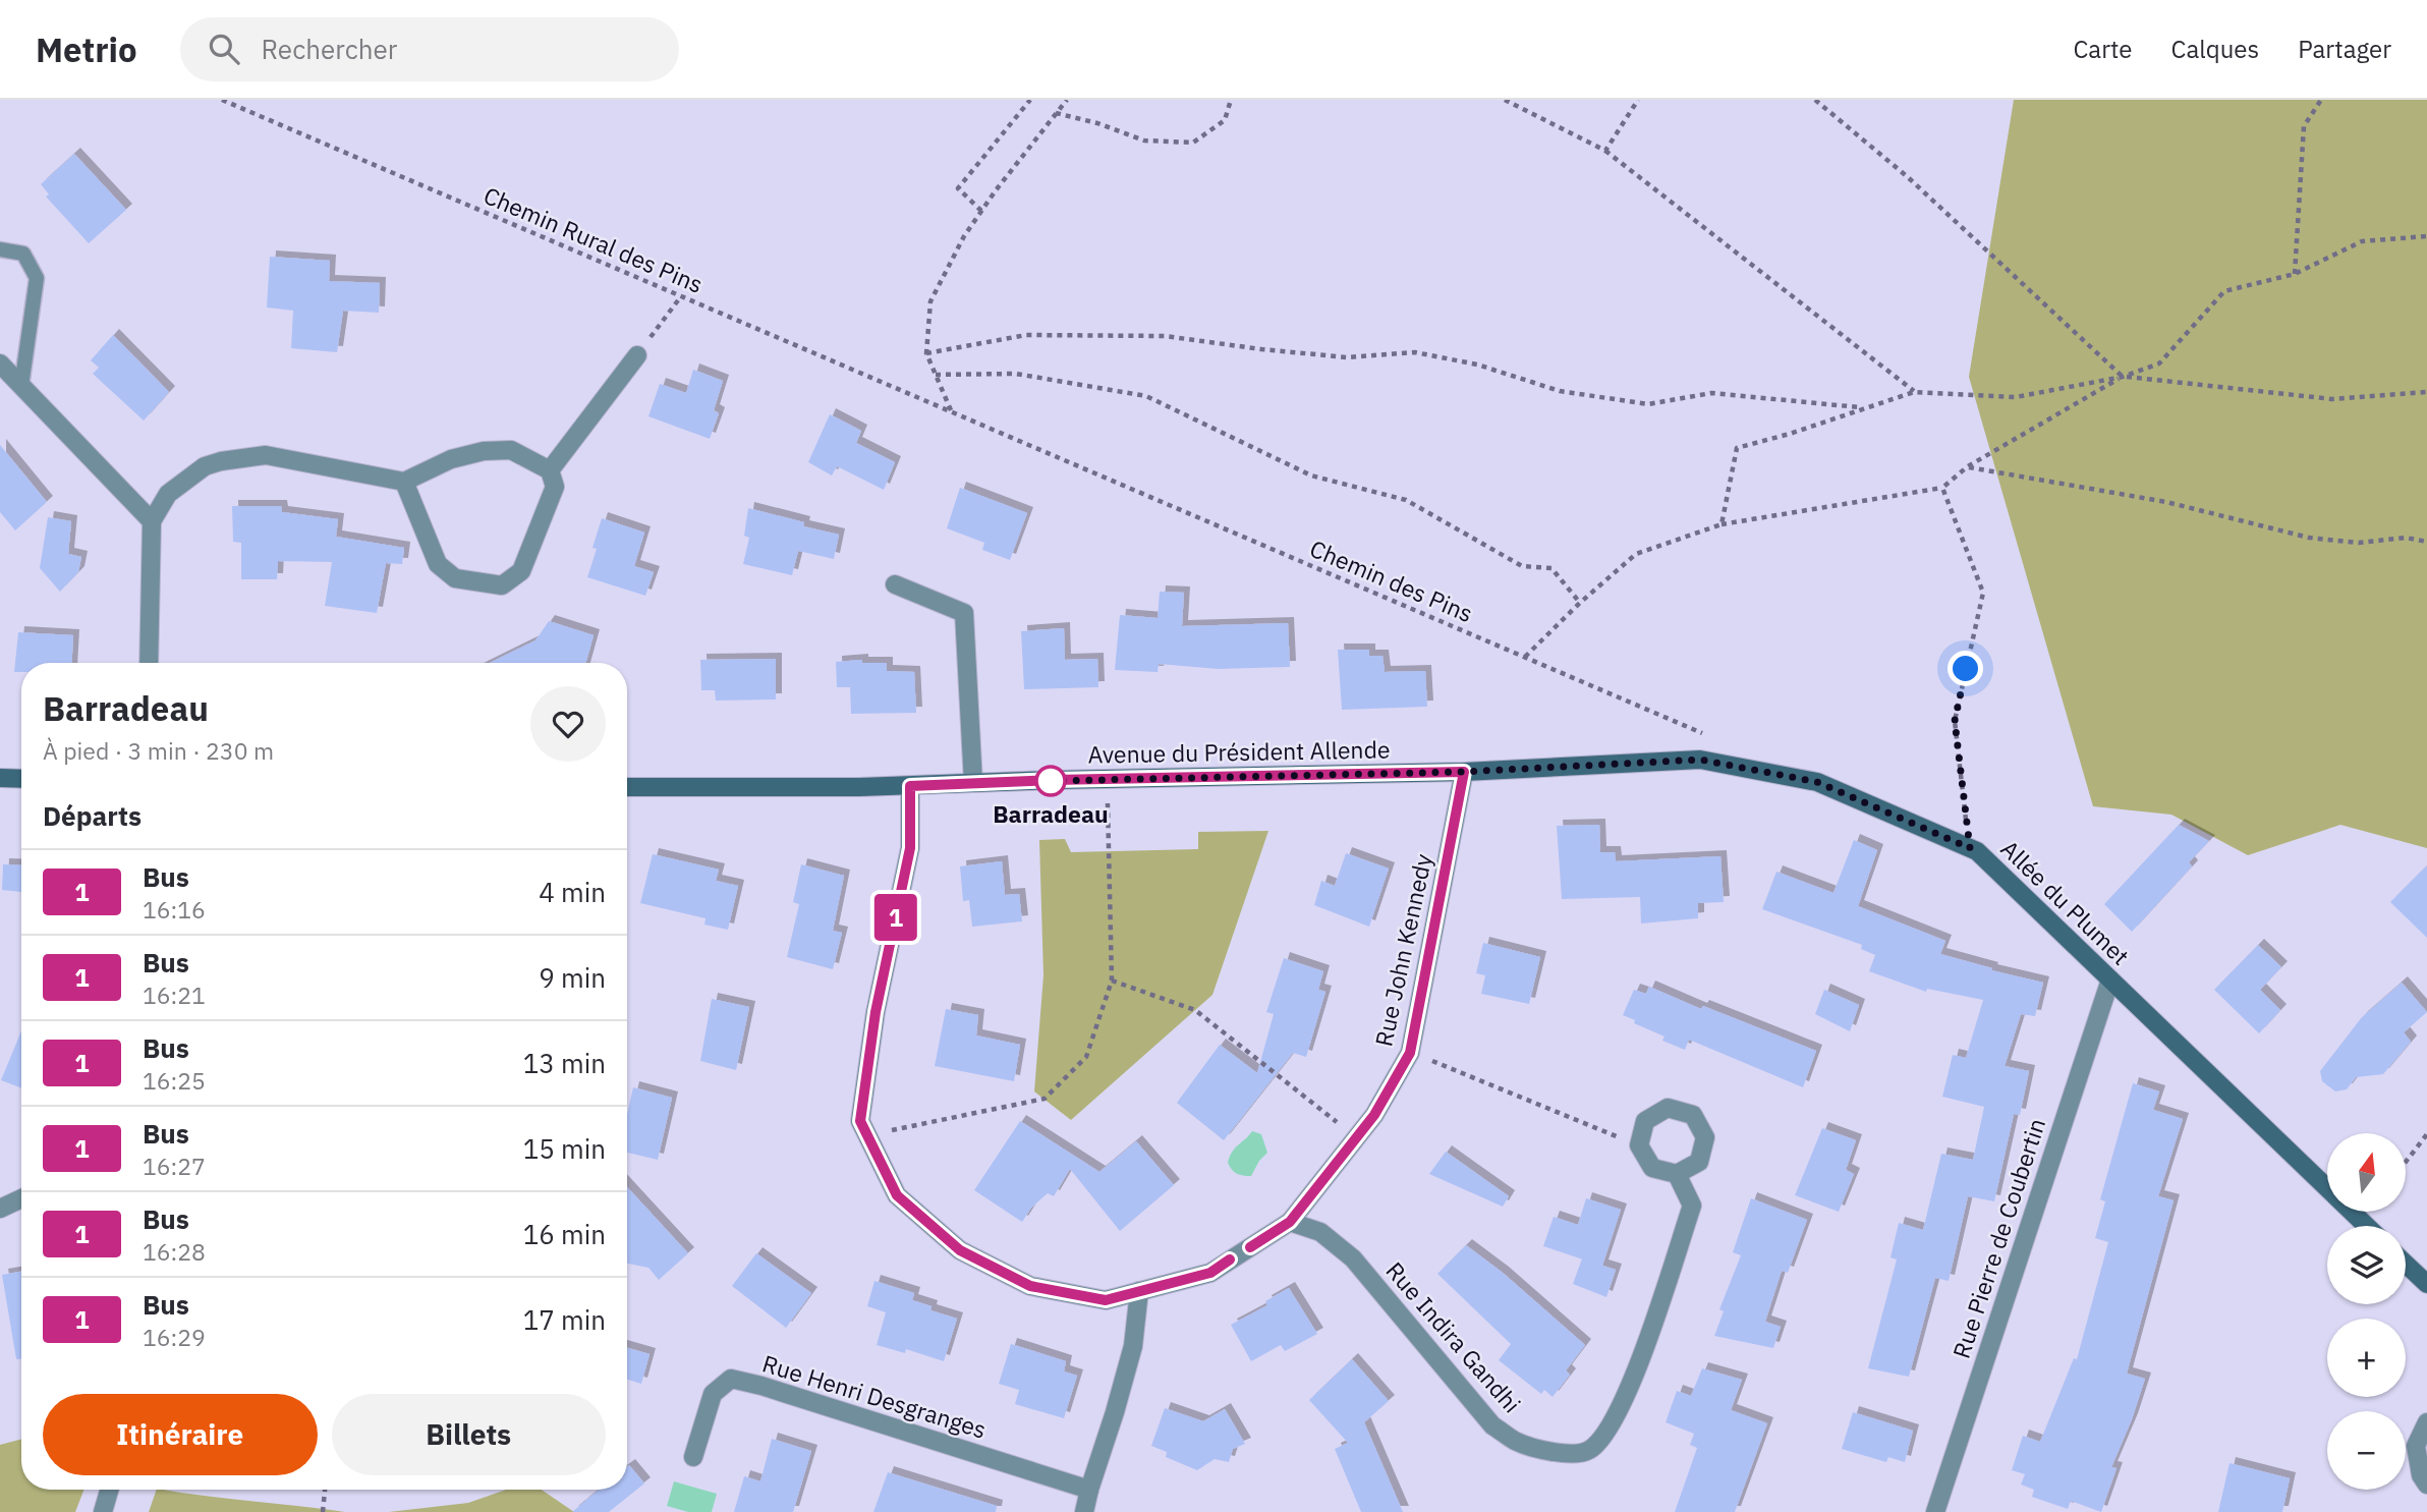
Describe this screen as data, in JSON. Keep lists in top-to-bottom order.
{
  "streets": {
    "street": [
      "Avenue du Président Allende",
      "Allée du Plumet",
      "Rue John Kennedy",
      "Rue Pierre de Coubertin",
      "Rue Indira Gandhi",
      "Rue Henri Desgranges"
    ],
    "path": ["Chemin Rural des Pins", "Chemin des Pins"]
  },
  "crossings": [
    ["Chemin Rural des Pins", "Chemin des Pins"],
    ["Avenue du Président Allende", "Allée du Plumet"],
    ["Avenue du Président Allende", "Rue John Kennedy"],
    ["Allée du Plumet", "Rue John Kennedy"],
    ["Allée du Plumet", "Rue Pierre de Coubertin"],
    ["Rue John Kennedy", "Rue Indira Gandhi"]
  ],
  "places": ["Barradeau"],
  "lines": ["bus line 1"],
  "north": "top",
  "page": {
    "header": "Metrio",
    "search": "Rechercher",
    "nav": ["Carte", "Calques", "Partager"],
    "on_map": "1",
    "heading": [
      ["Barradeau", "À pied · 3 min · 230 m"],
      "Départs"
    ],
    "list": [
      {
        "mark": "1",
        "name": "Bus",
        "note": "16:16",
        "value": "4 min"
      },
      {
        "mark": "1",
        "name": "Bus",
        "note": "16:21",
        "value": "9 min"
      },
      {
        "mark": "1",
        "name": "Bus",
        "note": "16:25",
        "value": "13 min"
      },
      {
        "mark": "1",
        "name": "Bus",
        "note": "16:27",
        "value": "15 min"
      },
      {
        "mark": "1",
        "name": "Bus",
        "note": "16:28",
        "value": "16 min"
      },
      {
        "mark": "1",
        "name": "Bus",
        "note": "16:29",
        "value": "17 min"
      }
    ],
    "map_buttons": ["+", "−"],
    "buttons": ["Itinéraire", "Billets"]
  }
}
